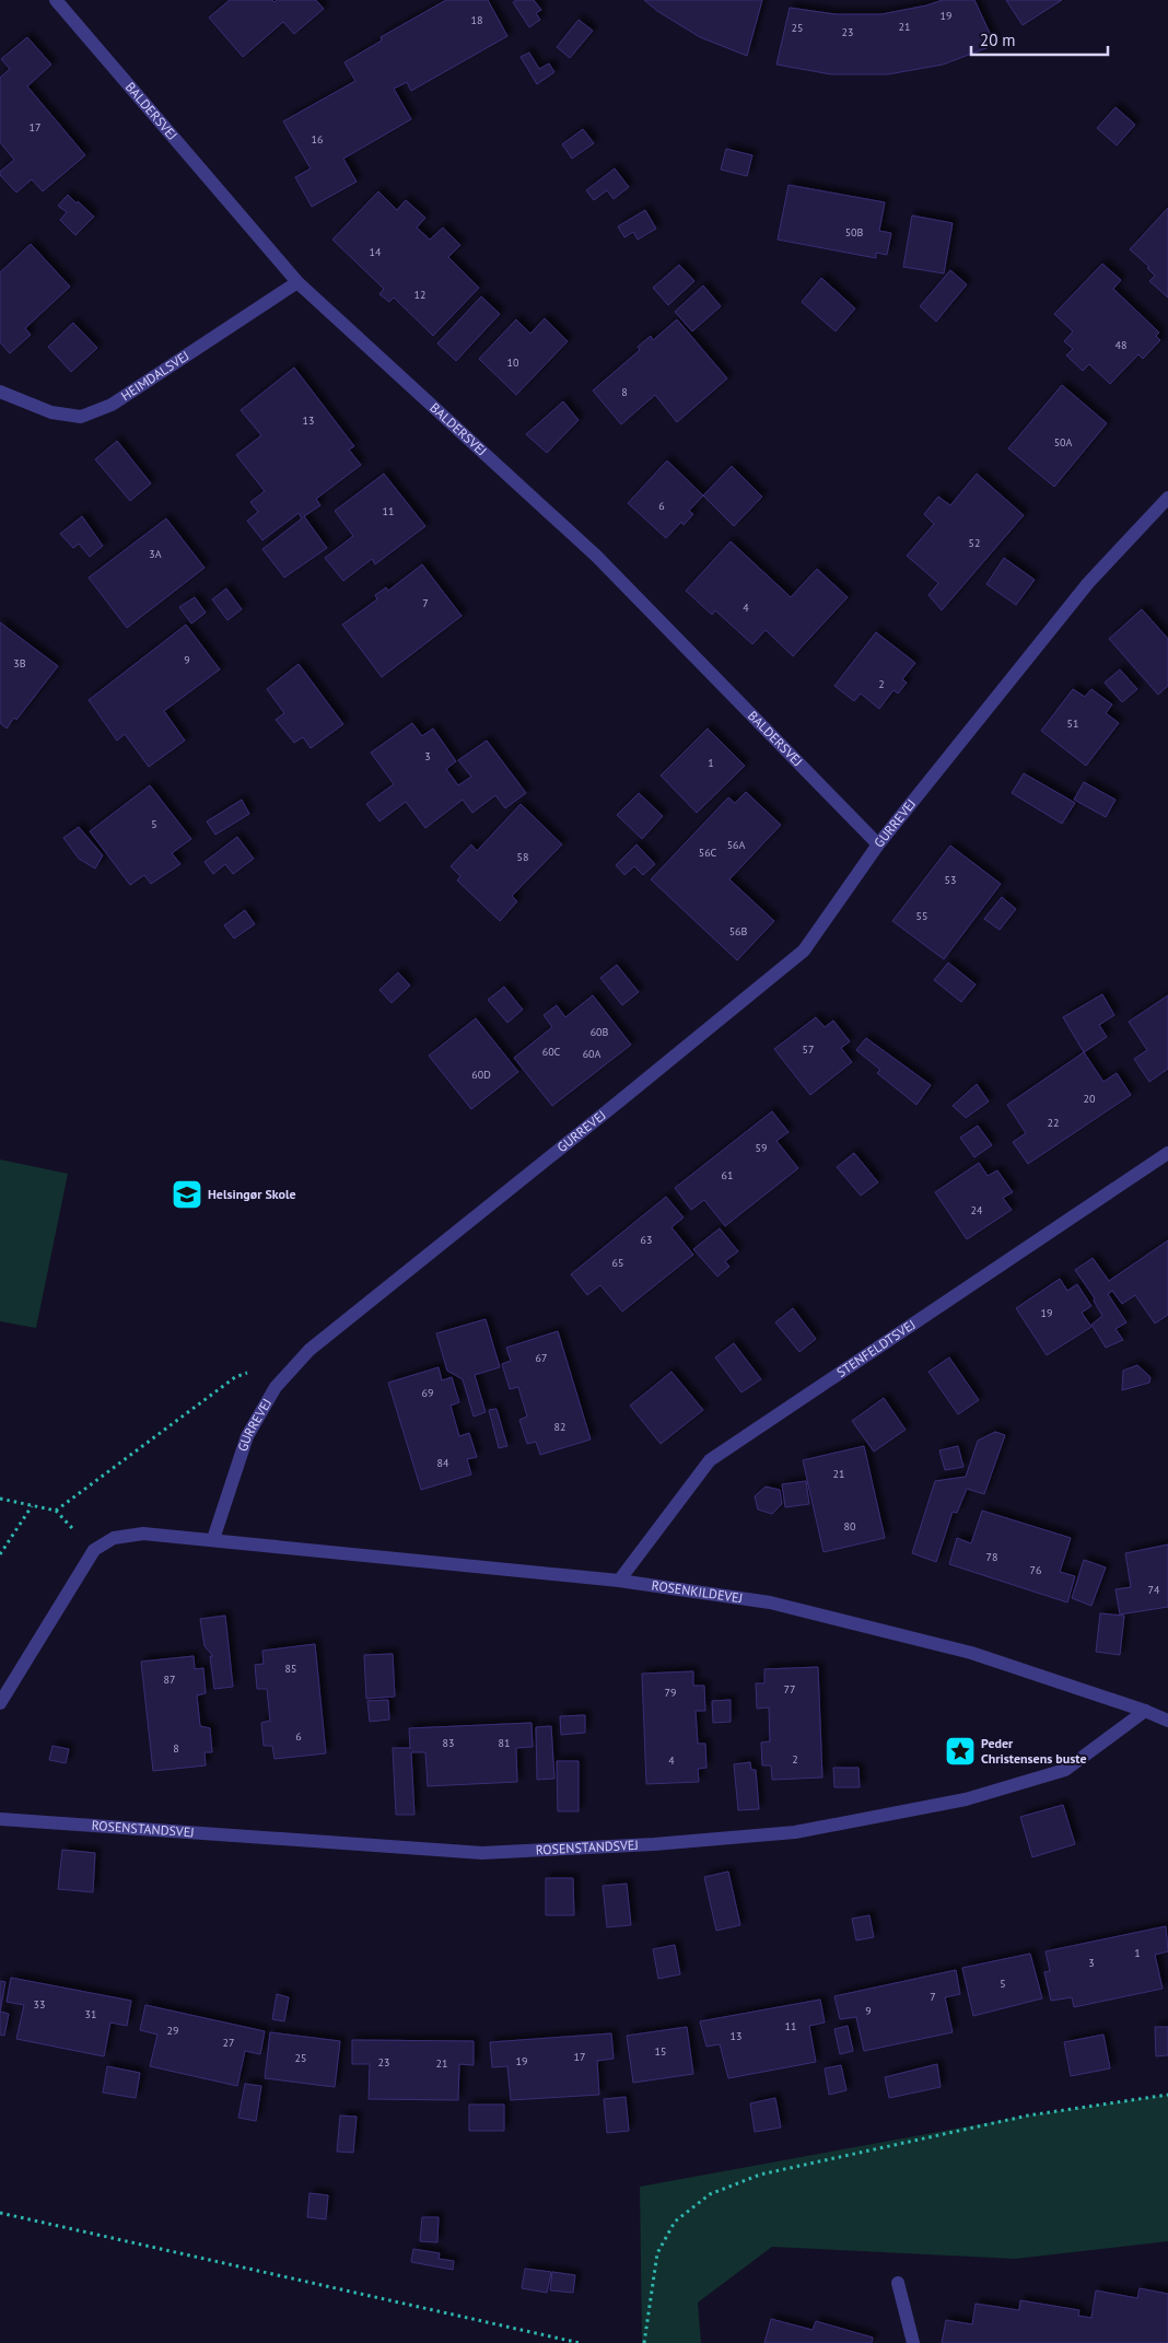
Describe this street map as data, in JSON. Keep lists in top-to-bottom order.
{
  "streets": {
    "street": [
      "BALDERSVEJ",
      "HEIMDALSVEJ",
      "GURREVEJ",
      "STENFELDTSVEJ",
      "ROSENKILDEVEJ",
      "ROSENSTANDSVEJ"
    ]
  },
  "crossings": [
    ["BALDERSVEJ", "HEIMDALSVEJ"],
    ["BALDERSVEJ", "GURREVEJ"],
    ["GURREVEJ", "ROSENKILDEVEJ"],
    ["STENFELDTSVEJ", "ROSENKILDEVEJ"],
    ["ROSENKILDEVEJ", "ROSENSTANDSVEJ"]
  ],
  "places": {
    "school or university": ["Helsingør Skole"],
    "place": ["Peder Christensens buste"]
  },
  "house_numbers": [
    "19",
    "18",
    "21",
    "25",
    "23",
    "17",
    "16",
    "50B",
    "14",
    "12",
    "48",
    "10",
    "8",
    "13",
    "50A",
    "6",
    "11",
    "52",
    "3A",
    "7",
    "4",
    "9",
    "3B",
    "2",
    "51",
    "3",
    "1",
    "5",
    "56A",
    "56C",
    "58",
    "53",
    "55",
    "56B",
    "60B",
    "57",
    "60C",
    "60A",
    "60D",
    "20",
    "22",
    "59",
    "61",
    "24",
    "63",
    "65",
    "19",
    "67",
    "69",
    "82",
    "84",
    "21",
    "80",
    "78",
    "76",
    "74",
    "85",
    "87",
    "77",
    "79",
    "6",
    "83",
    "81",
    "8",
    "2",
    "4",
    "1",
    "3",
    "5",
    "7",
    "33",
    "9",
    "31",
    "11",
    "29",
    "13",
    "27",
    "15",
    "17",
    "25",
    "19",
    "23",
    "21"
  ],
  "scale_bar": "20 m"
}
